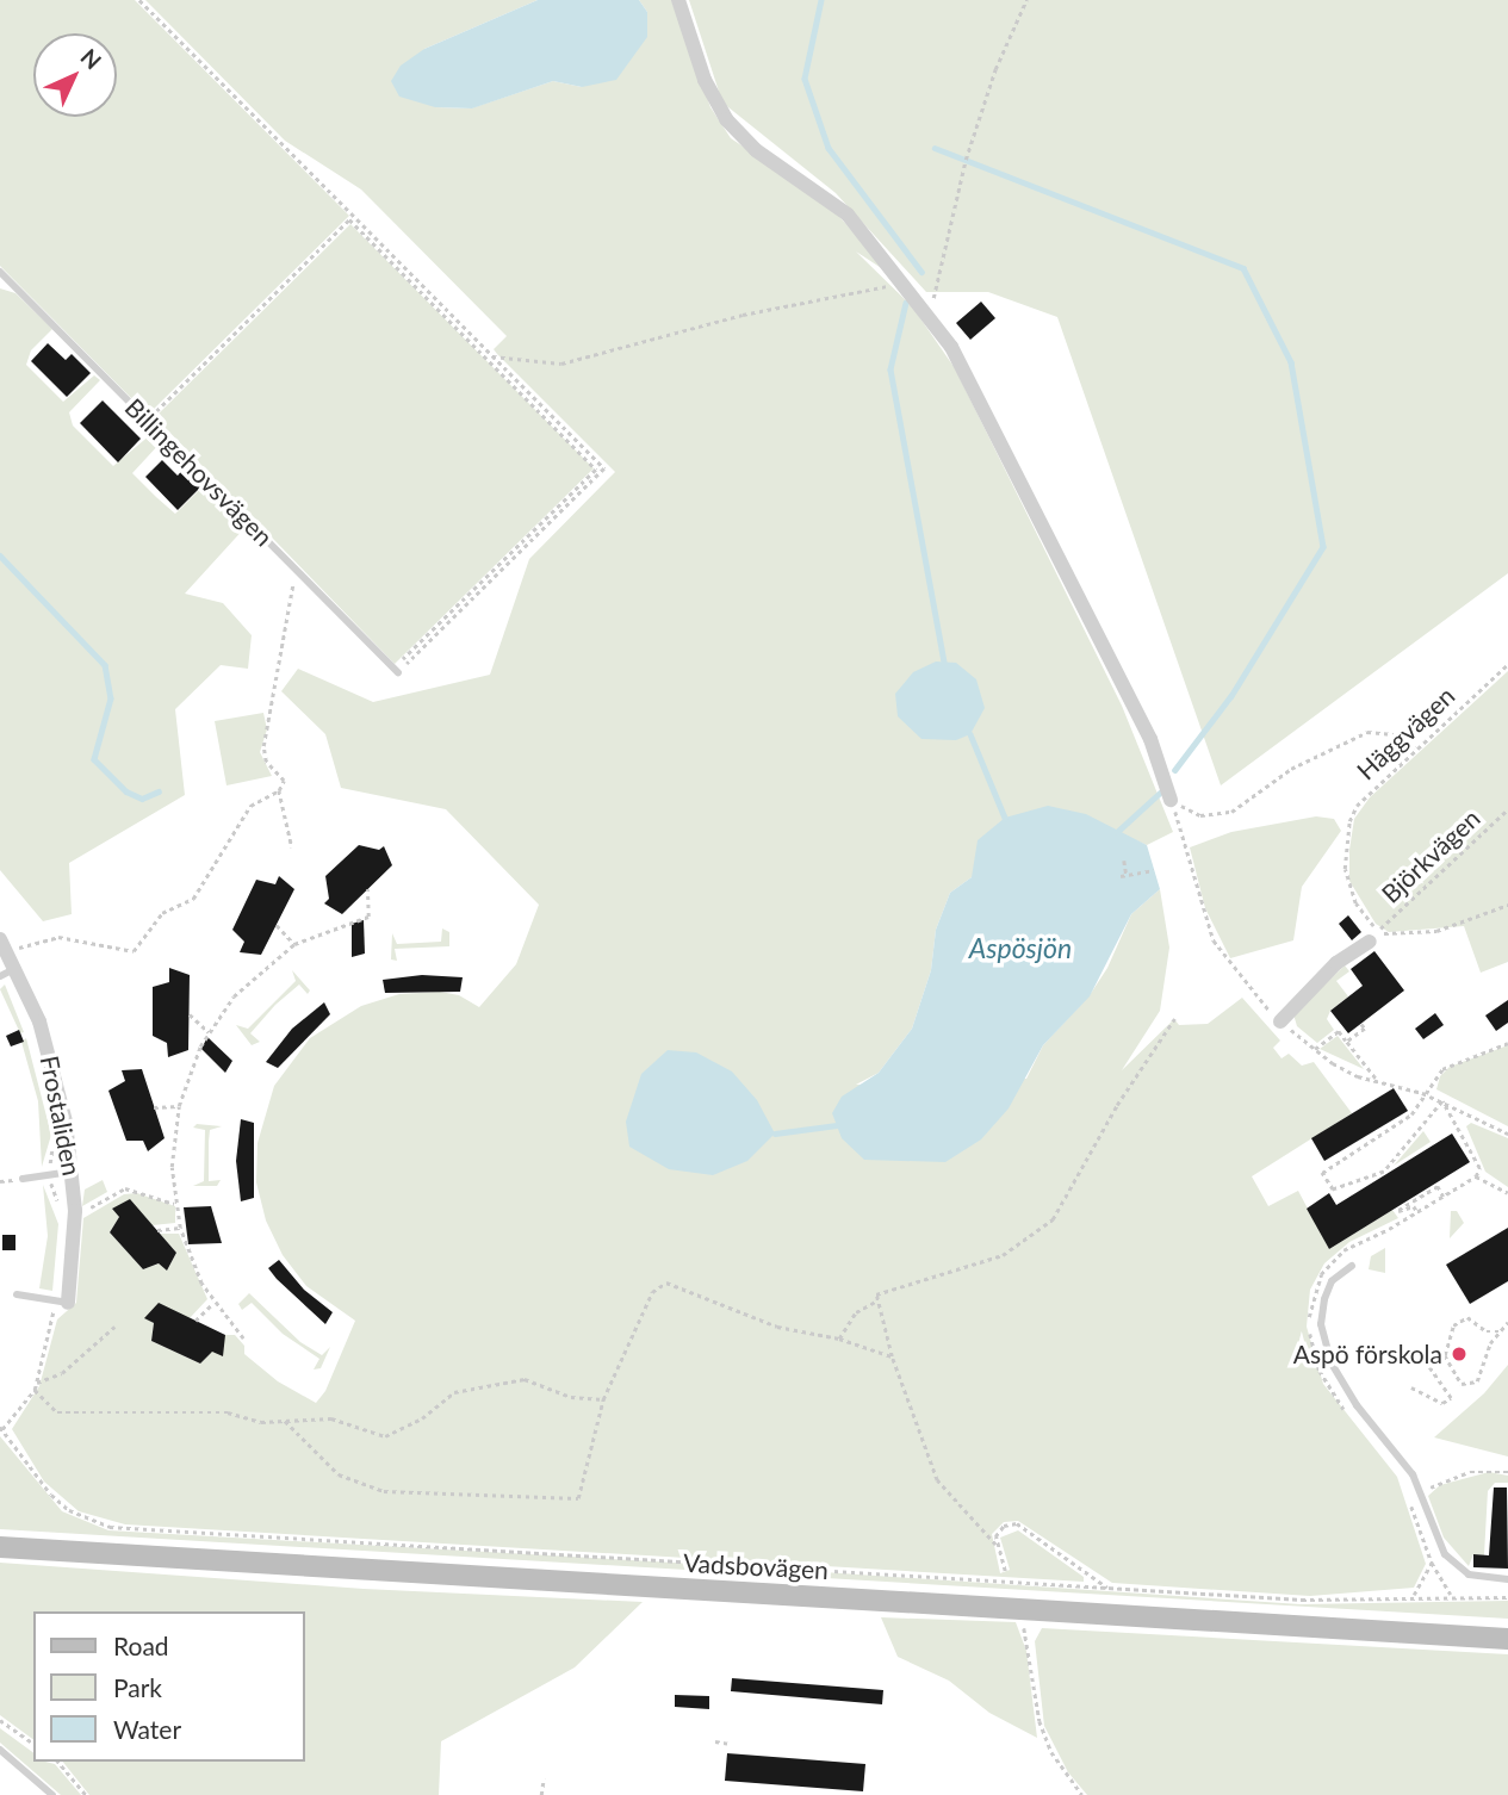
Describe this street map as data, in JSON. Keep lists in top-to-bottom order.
{
  "streets": {
    "main road": ["Vadsbovägen"],
    "street": ["Frostaliden"],
    "lane": ["Billingehovsvägen"],
    "path": ["Häggvägen", "Björkvägen"]
  },
  "crossings": [
    ["Häggvägen", "Björkvägen"]
  ],
  "water": ["Aspösjön"],
  "places": ["Aspö förskola"],
  "legend": ["Road", "Park", "Water"],
  "north": "top right"
}
